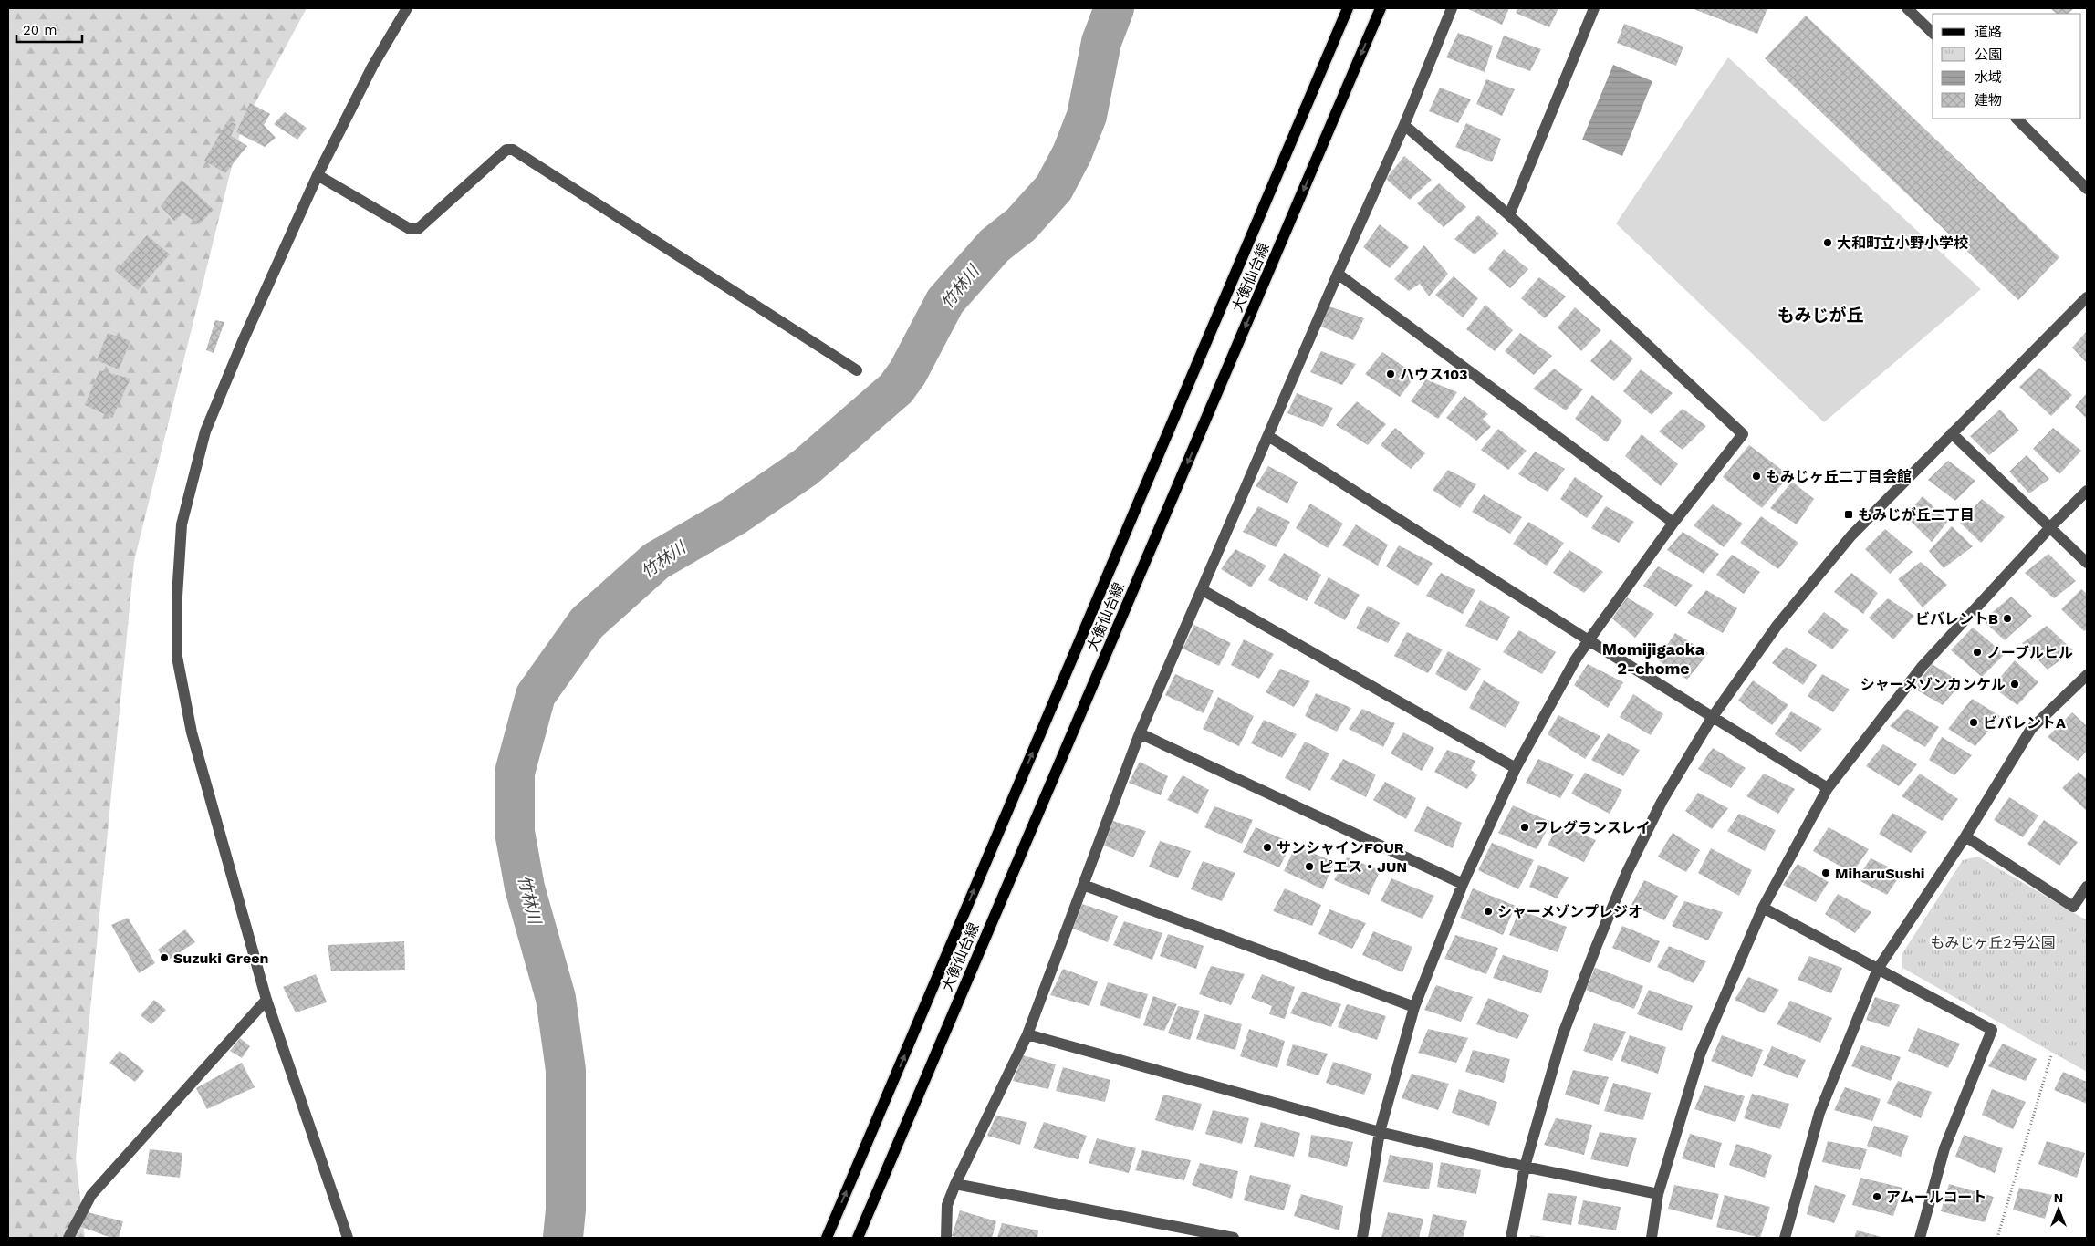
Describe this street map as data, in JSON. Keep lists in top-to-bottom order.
{
  "streets": {
    "main road": ["大衡仙台線"]
  },
  "districts": ["もみじが丘", "Momijigaoka 2-chome"],
  "water": ["竹林川"],
  "parks": ["もみじヶ丘2号公園"],
  "places": {
    "other": [
      "大和町立小野小学校",
      "ハウス103",
      "もみじヶ丘二丁目会館",
      "ビバレントB",
      "ノーブルヒル",
      "シャーメゾンカンケル",
      "ビバレントA",
      "フレグランスレイ",
      "サンシャインFOUR",
      "ピエス・JUN",
      "MiharuSushi",
      "シャーメゾンプレジオ",
      "Suzuki Green",
      "アムールコート"
    ],
    "transit": ["もみじが丘二丁目"]
  },
  "legend": [
    "道路",
    "公園",
    "水域",
    "建物"
  ],
  "scale_bar": "20 m",
  "north": "top"
}
